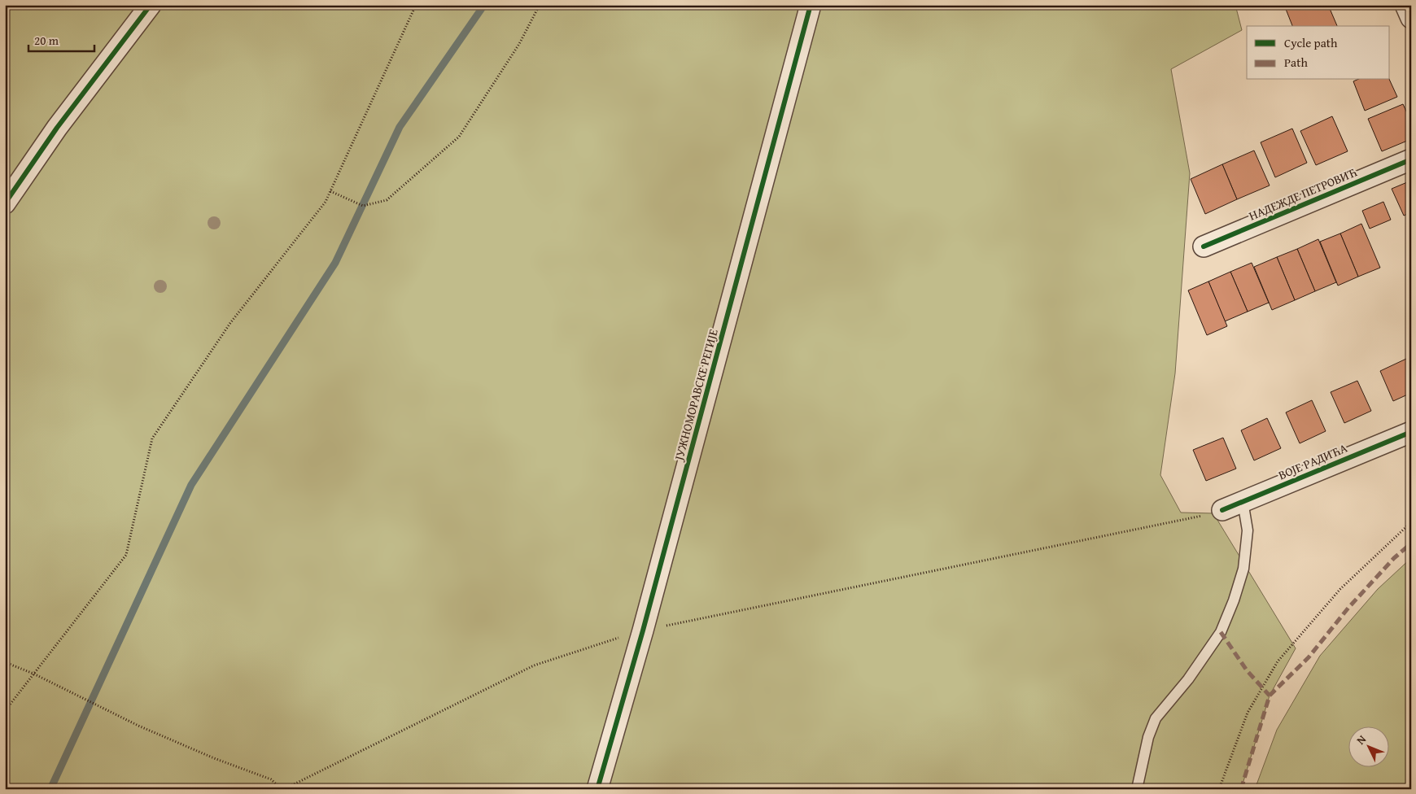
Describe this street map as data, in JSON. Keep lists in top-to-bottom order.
{
  "streets": {
    "street": ["НАДЕЖДЕ ПЕТРОВИЋ", "ЈУЖНОМОРАВСКЕ РЕГИЈЕ", "ВОЈЕ РАДИЋА"]
  },
  "legend": ["Cycle path", "Path"],
  "scale_bar": "20 m",
  "north": "top left"
}
